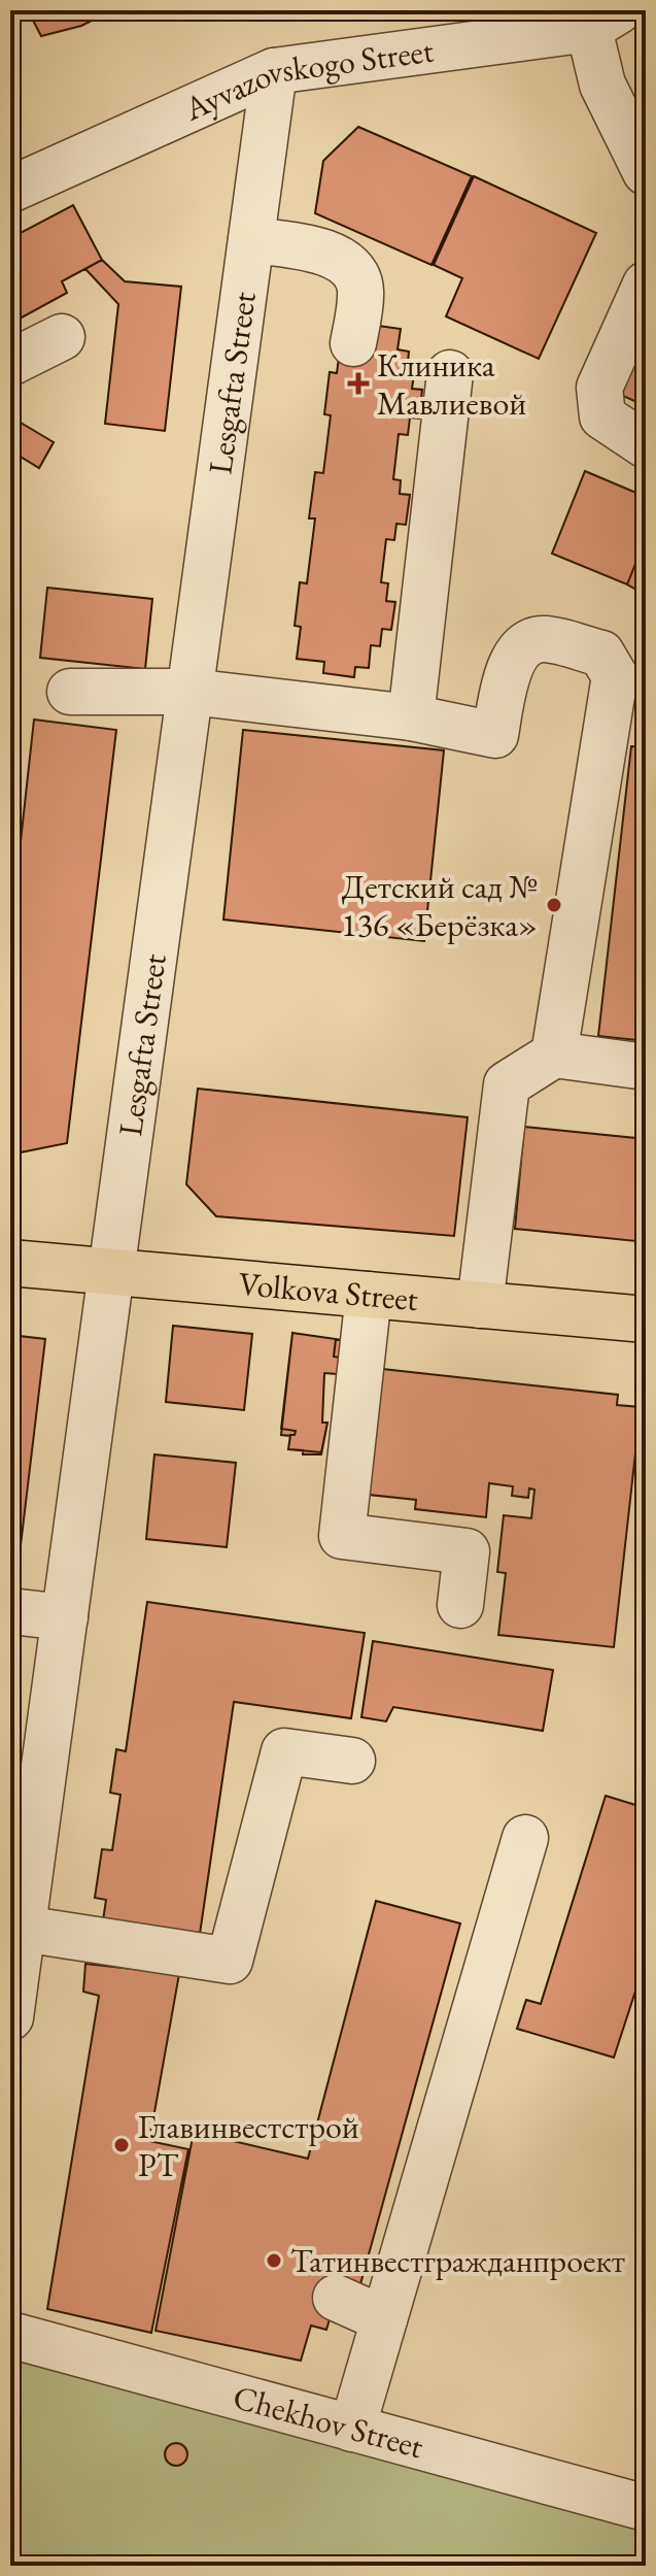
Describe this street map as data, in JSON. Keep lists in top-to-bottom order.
{
  "streets": {
    "main road": ["Volkova Street"],
    "street": ["Ayvazovskogo Street", "Lesgafta Street", "Chekhov Street"]
  },
  "crossings": [
    ["Ayvazovskogo Street", "Lesgafta Street"],
    ["Lesgafta Street", "Volkova Street"]
  ],
  "places": {
    "health": ["Клиника Мавлиевой"],
    "other": ["Детский сад № 136 «Берёзка»", "Главинвестстрой РТ", "Татинвестгражданпроект"]
  }
}
